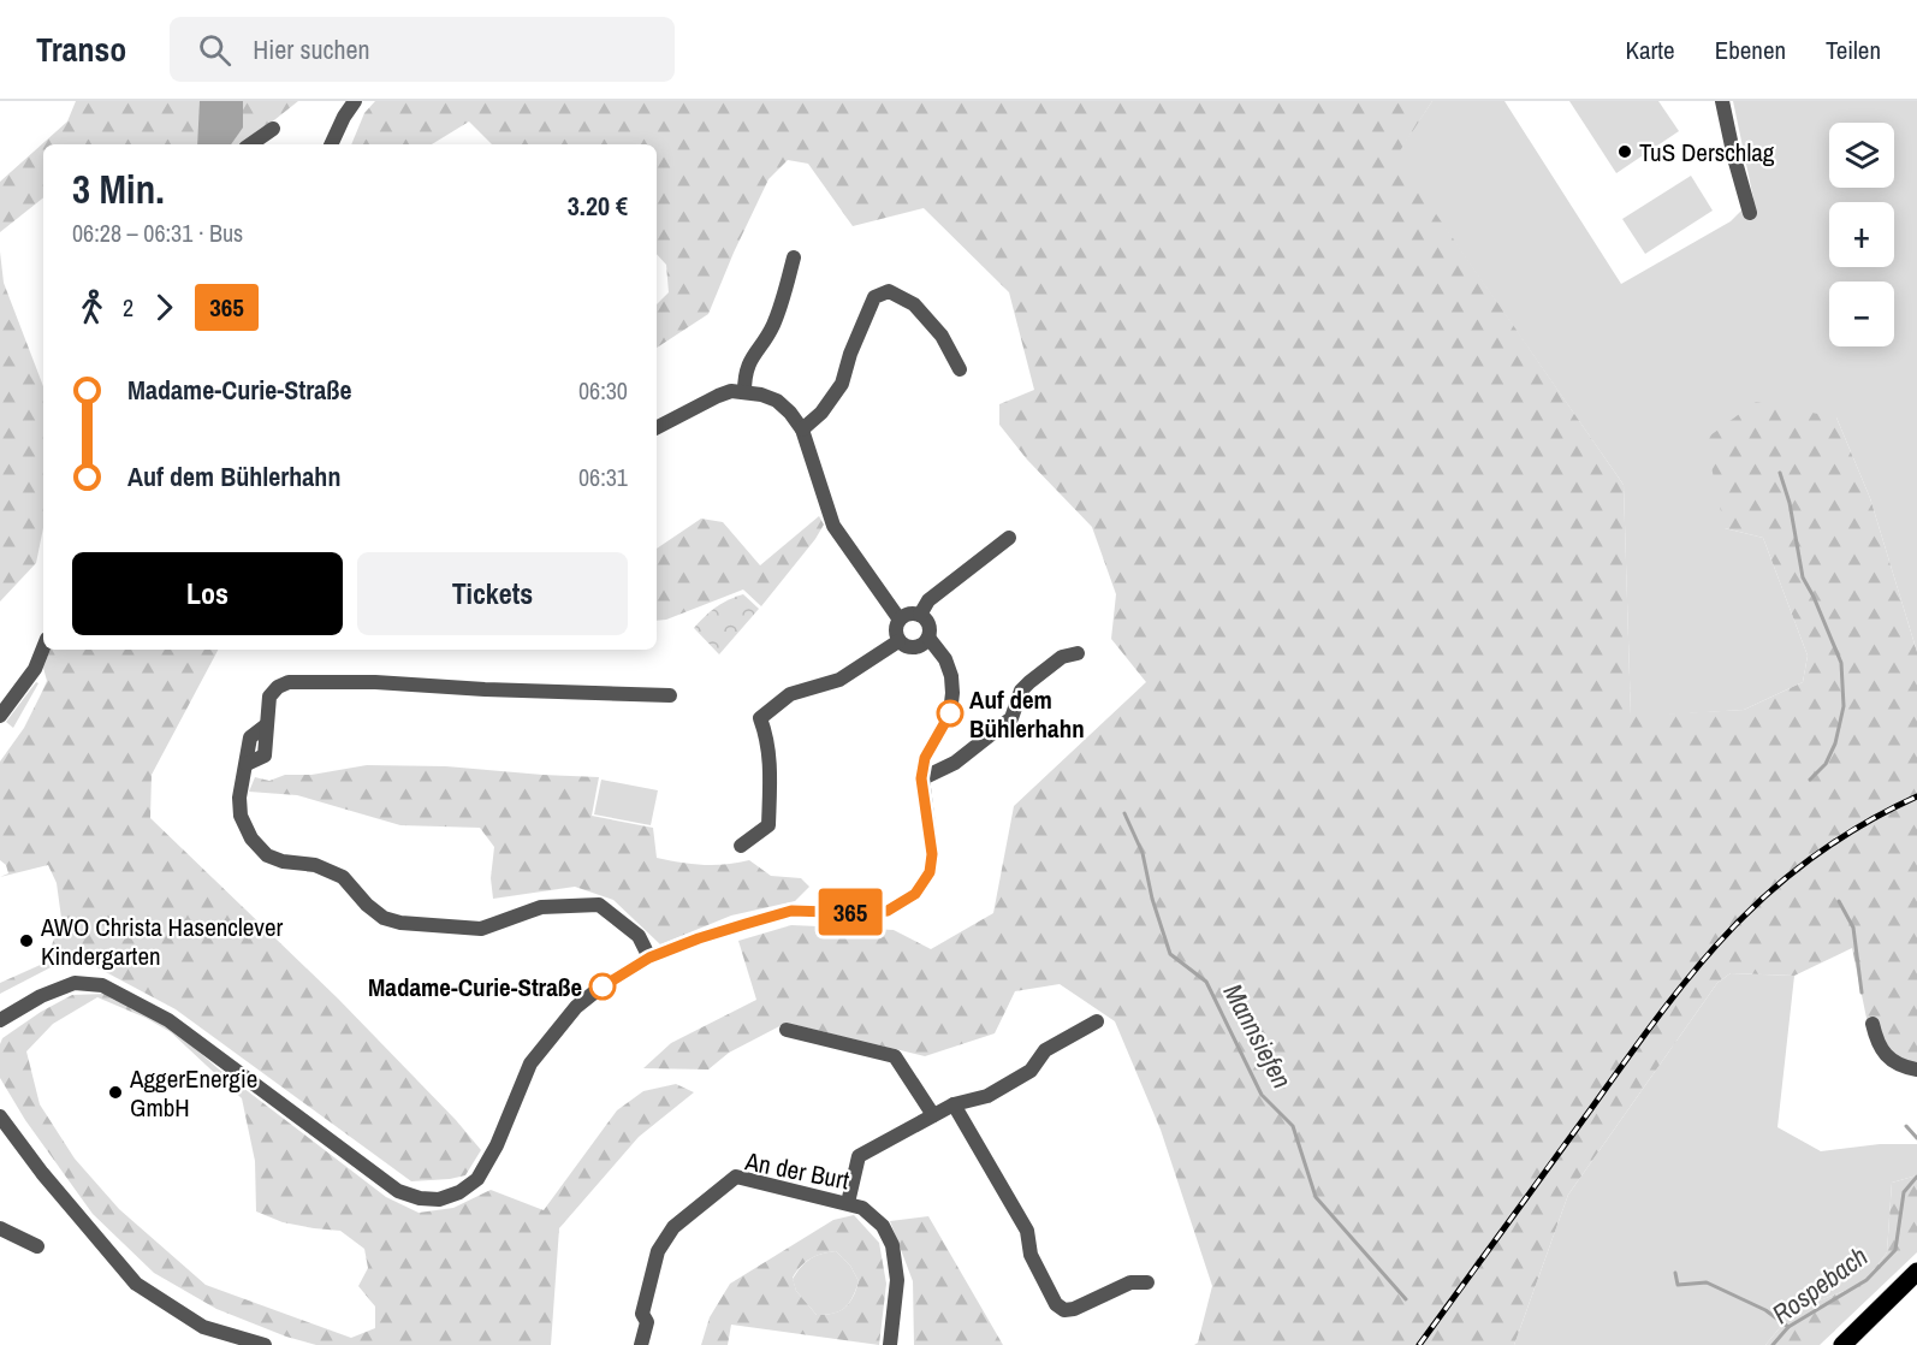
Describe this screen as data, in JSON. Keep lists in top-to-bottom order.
{
  "streets": {
    "street": ["An der Burt"]
  },
  "water": ["Mannsiefen", "Rospebach"],
  "places": [
    "TuS Derschlag",
    "Auf dem Bühlerhahn",
    "AWO Christa Hasenclever Kindergarten",
    "Madame-Curie-Straße",
    "AggerEnergie GmbH"
  ],
  "lines": ["bus line 365"],
  "page": {
    "header": "Transo",
    "search": "Hier suchen",
    "nav": ["Karte", "Ebenen", "Teilen"],
    "on_map": "365",
    "map_buttons": ["+", "−"],
    "heading": ["3 Min.", "06:28 – 06:31 · Bus", "3.20 €"],
    "legs": ["2", "365"],
    "list": [
      {
        "name": "Madame-Curie-Straße",
        "value": "06:30"
      },
      {
        "name": "Auf dem Bühlerhahn",
        "value": "06:31"
      }
    ],
    "buttons": ["Los", "Tickets"]
  }
}
